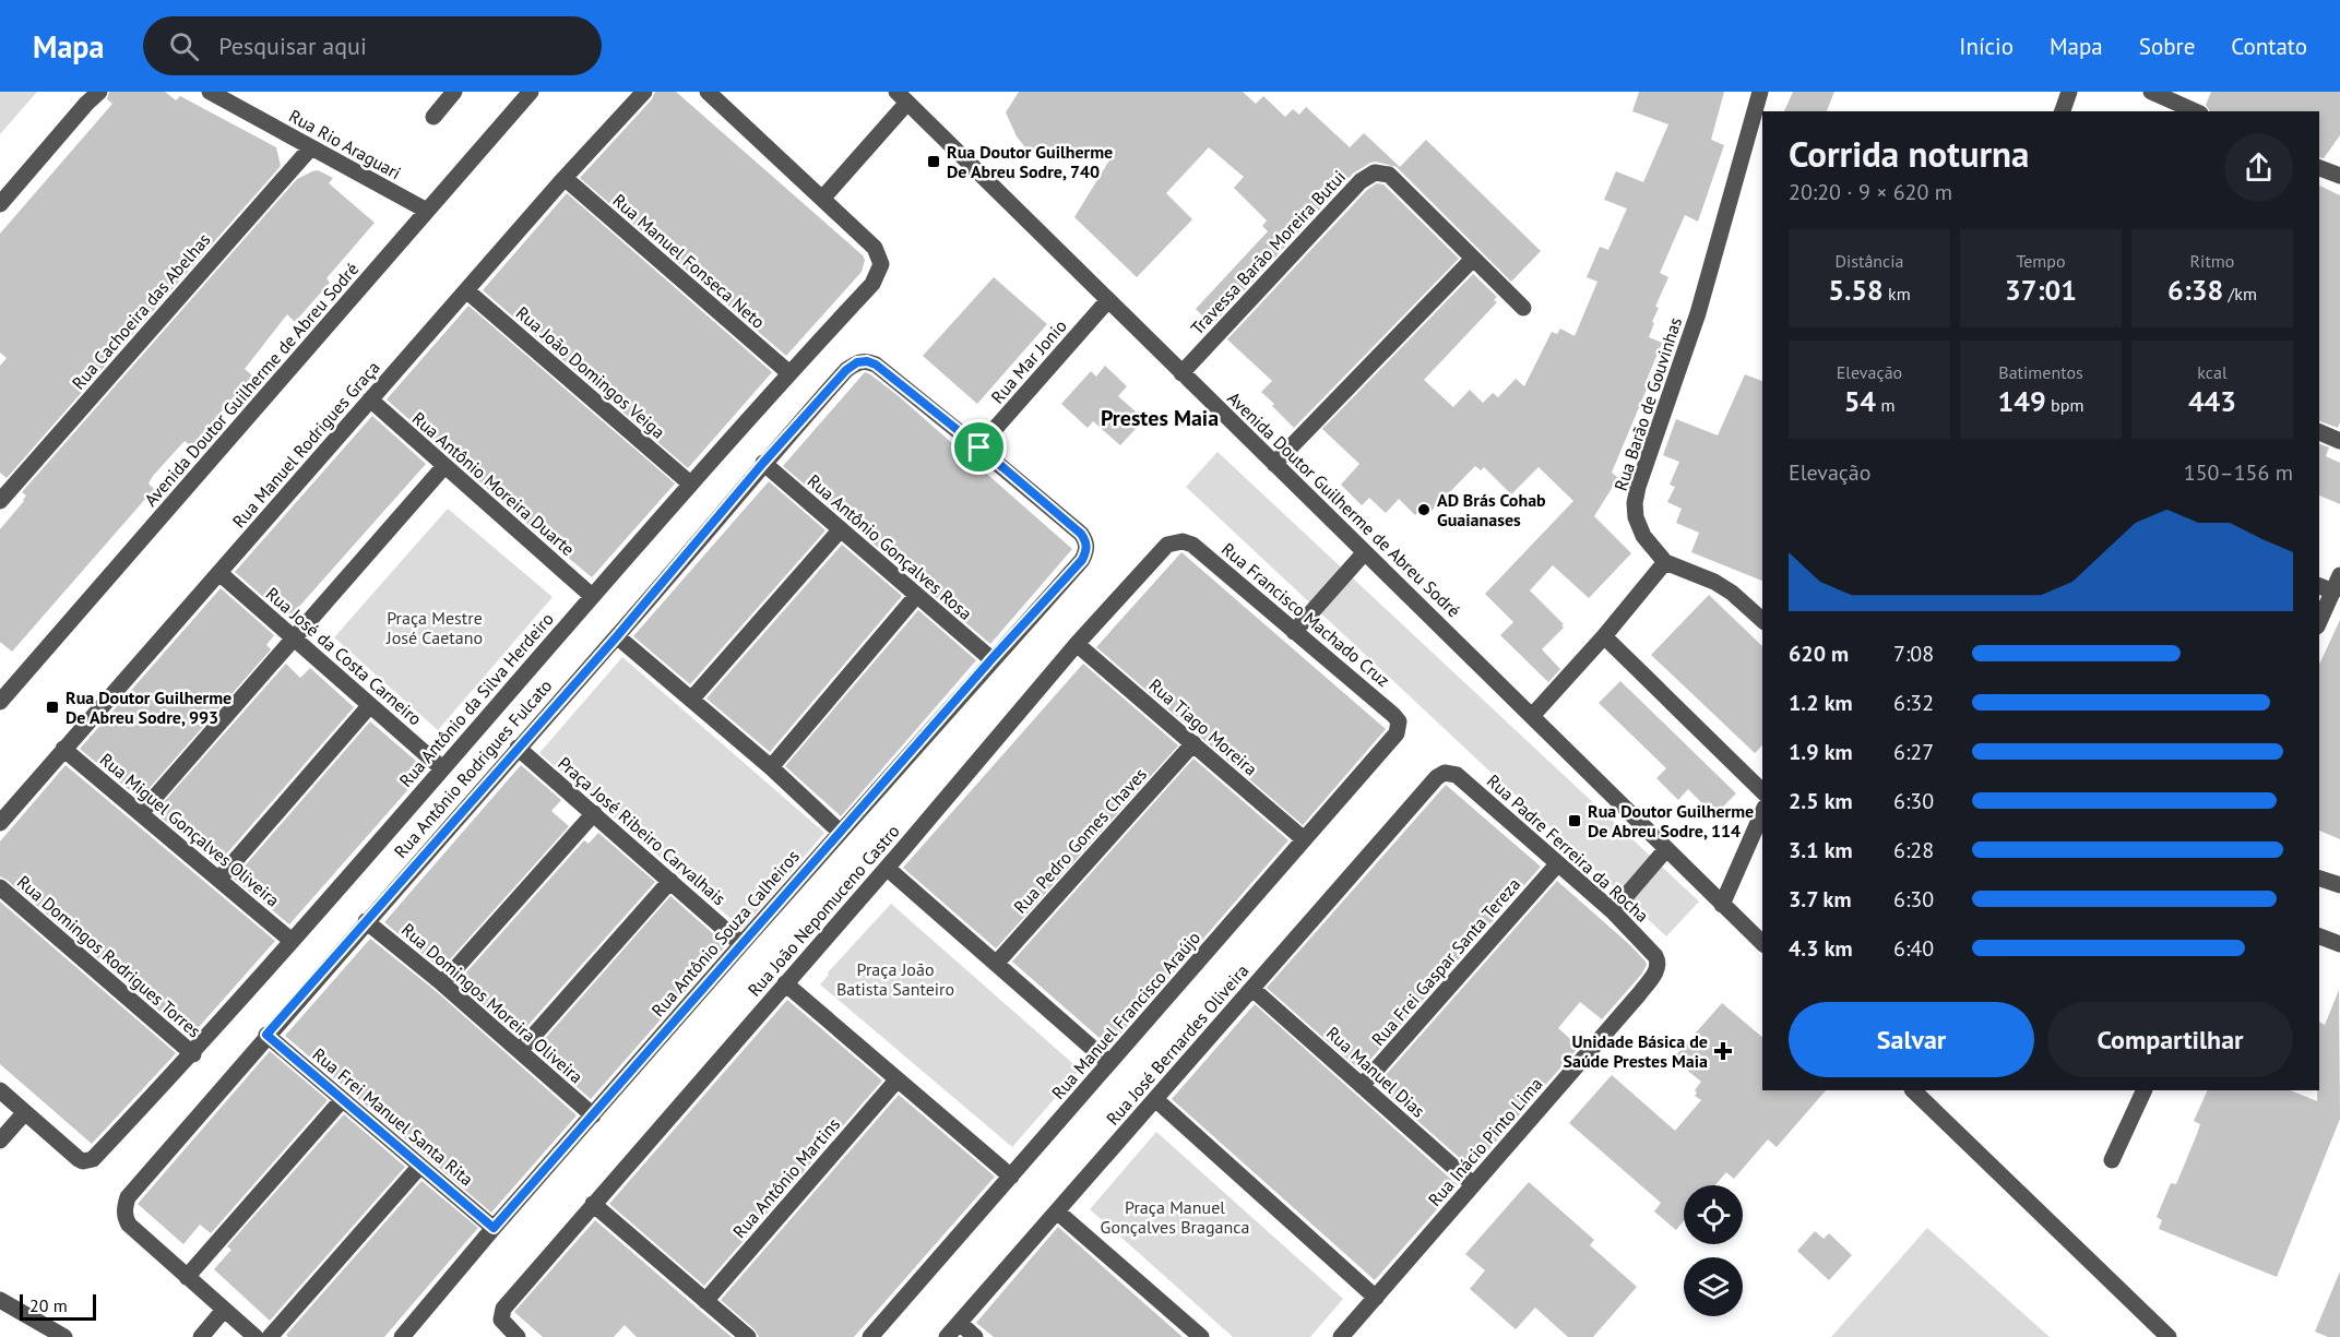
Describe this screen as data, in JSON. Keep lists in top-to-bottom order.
{
  "streets": {
    "street": [
      "Rua Rio Araguari",
      "Travessa Barão Moreira Butui",
      "Rua Manuel Fonseca Neto",
      "Rua Cachoeira das Abelhas",
      "Rua Mar Jonio",
      "Rua João Domingos Veiga",
      "Avenida Doutor Guilherme de Abreu Sodré",
      "Rua Barão de Gouvinhas",
      "Rua Manuel Rodrigues Graça",
      "Rua Antônio Moreira Duarte",
      "Rua Antônio Gonçalves Rosa",
      "Rua Francisco Machado Cruz",
      "Rua José da Costa Carneiro",
      "Rua Antônio da Silva Herdeiro",
      "Rua Tiago Moreira",
      "Rua Antônio Rodrigues Fulcato",
      "Rua Miguel Gonçalves Oliveira",
      "Praça José Ribeiro Carvalhais",
      "Rua Pedro Gomes Chaves",
      "Rua Padre Ferreira da Rocha",
      "Rua João Nepomuceno Castro",
      "Rua Antônio Souza Calheiros",
      "Rua Domingos Rodrigues Torres",
      "Rua Frei Gaspar Santa Tereza",
      "Rua Domingos Moreira Oliveira",
      "Rua Manuel Francisco Araújo",
      "Rua José Bernardes Oliveira",
      "Rua Manuel Dias",
      "Rua Frei Manuel Santa Rita",
      "Rua Inácio Pinto Lima",
      "Rua Antônio Martins"
    ]
  },
  "crossings": [
    ["Rua Rio Araguari", "Rua Cachoeira das Abelhas"],
    ["Rua Rio Araguari", "Avenida Doutor Guilherme de Abreu Sodré"],
    ["Travessa Barão Moreira Butui", "Avenida Doutor Guilherme de Abreu Sodré"],
    ["Rua Manuel Fonseca Neto", "Rua Manuel Rodrigues Graça"],
    ["Rua Manuel Fonseca Neto", "Rua Antônio da Silva Herdeiro"],
    ["Rua Mar Jonio", "Avenida Doutor Guilherme de Abreu Sodré"],
    ["Rua Mar Jonio", "Rua Antônio Rodrigues Fulcato"],
    ["Rua Mar Jonio", "Rua Antônio Souza Calheiros"],
    ["Rua João Domingos Veiga", "Rua Manuel Rodrigues Graça"],
    ["Rua João Domingos Veiga", "Rua Antônio da Silva Herdeiro"],
    ["Rua Manuel Rodrigues Graça", "Rua Antônio Moreira Duarte"],
    ["Rua Manuel Rodrigues Graça", "Rua José da Costa Carneiro"],
    ["Rua Manuel Rodrigues Graça", "Rua Miguel Gonçalves Oliveira"],
    ["Rua Antônio Moreira Duarte", "Rua Antônio da Silva Herdeiro"],
    ["Rua Antônio Gonçalves Rosa", "Rua Antônio Rodrigues Fulcato"],
    ["Rua Antônio Gonçalves Rosa", "Rua Antônio Souza Calheiros"],
    ["Rua Francisco Machado Cruz", "Rua João Nepomuceno Castro"],
    ["Rua Francisco Machado Cruz", "Rua Manuel Francisco Araújo"],
    ["Rua José da Costa Carneiro", "Rua Antônio da Silva Herdeiro"],
    ["Rua Antônio da Silva Herdeiro", "Rua Miguel Gonçalves Oliveira"],
    ["Rua Antônio da Silva Herdeiro", "Rua Domingos Rodrigues Torres"],
    ["Rua Tiago Moreira", "Rua Pedro Gomes Chaves"],
    ["Rua Tiago Moreira", "Rua João Nepomuceno Castro"],
    ["Rua Tiago Moreira", "Rua Manuel Francisco Araújo"],
    ["Rua Antônio Rodrigues Fulcato", "Praça José Ribeiro Carvalhais"],
    ["Rua Antônio Rodrigues Fulcato", "Rua Antônio Souza Calheiros"],
    ["Rua Antônio Rodrigues Fulcato", "Rua Domingos Moreira Oliveira"],
    ["Rua Antônio Rodrigues Fulcato", "Rua Frei Manuel Santa Rita"],
    ["Praça José Ribeiro Carvalhais", "Rua Antônio Souza Calheiros"],
    ["Rua Padre Ferreira da Rocha", "Rua Frei Gaspar Santa Tereza"],
    ["Rua Padre Ferreira da Rocha", "Rua José Bernardes Oliveira"],
    ["Rua Padre Ferreira da Rocha", "Rua Inácio Pinto Lima"],
    ["Rua Antônio Souza Calheiros", "Rua Domingos Moreira Oliveira"],
    ["Rua Antônio Souza Calheiros", "Rua Frei Manuel Santa Rita"],
    ["Rua Frei Gaspar Santa Tereza", "Rua Manuel Dias"],
    ["Rua José Bernardes Oliveira", "Rua Manuel Dias"],
    ["Rua Manuel Dias", "Rua Inácio Pinto Lima"]
  ],
  "districts": ["Prestes Maia"],
  "parks": ["Praça Mestre José Caetano", "Praça João Batista Santeiro", "Praça Manuel Gonçalves Braganca"],
  "places": {
    "transit": ["Rua Doutor Guilherme De Abreu Sodre, 740", "Rua Doutor Guilherme De Abreu Sodre, 993", "Rua Doutor Guilherme De Abreu Sodre, 114"],
    "other": ["AD Brás Cohab Guaianases"],
    "health": ["Unidade Básica de Saúde Prestes Maia"]
  },
  "scale_bar": "20 m",
  "page": {
    "header": "Mapa",
    "search": "Pesquisar aqui",
    "nav": [
      "Início",
      "Mapa",
      "Sobre",
      "Contato"
    ],
    "heading": ["Corrida noturna", "20:20 · 9 × 620 m"],
    "stats": [
      ["Distância", "5.58 km"],
      ["Tempo", "37:01"],
      ["Ritmo", "6:38 /km"],
      ["Elevação", "54 m"],
      ["Batimentos", "149 bpm"],
      ["kcal", "443"]
    ],
    "chart": ["Elevação", "150–156 m"],
    "list": [
      {
        "name": "620 m",
        "note": "7:08"
      },
      {
        "name": "1.2 km",
        "note": "6:32"
      },
      {
        "name": "1.9 km",
        "note": "6:27"
      },
      {
        "name": "2.5 km",
        "note": "6:30"
      },
      {
        "name": "3.1 km",
        "note": "6:28"
      },
      {
        "name": "3.7 km",
        "note": "6:30"
      },
      {
        "name": "4.3 km",
        "note": "6:40"
      }
    ],
    "buttons": ["Salvar", "Compartilhar"],
    "scale": "20 m"
  }
}
